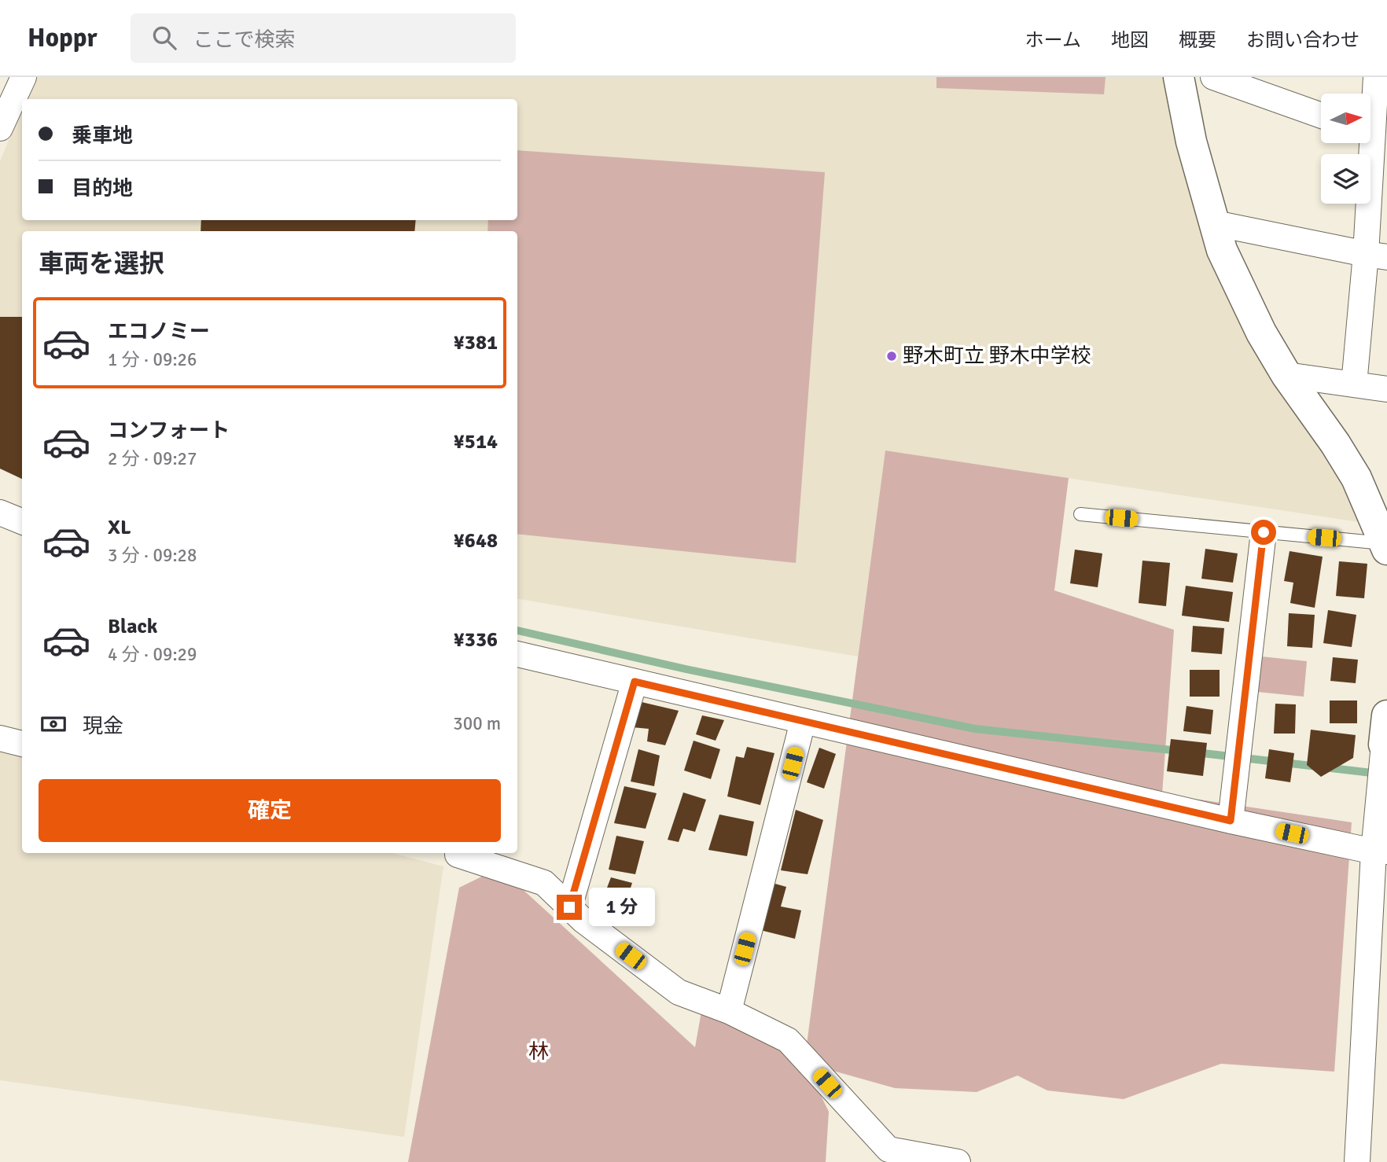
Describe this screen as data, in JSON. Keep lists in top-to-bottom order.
{
  "parks": ["林"],
  "places": ["野木町立 野木中学校"],
  "north": "right",
  "page": {
    "header": "Hoppr",
    "search": "ここで検索",
    "nav": [
      "ホーム",
      "地図",
      "概要",
      "お問い合わせ"
    ],
    "banner": ["乗車地", "目的地"],
    "heading": "車両を選択",
    "list": [
      {
        "name": "エコノミー",
        "note": "1 分 · 09:26",
        "value": "¥381"
      },
      {
        "name": "コンフォート",
        "note": "2 分 · 09:27",
        "value": "¥514"
      },
      {
        "name": "XL",
        "note": "3 分 · 09:28",
        "value": "¥648"
      },
      {
        "name": "Black",
        "note": "4 分 · 09:29",
        "value": "¥336"
      }
    ],
    "pay": ["現金", "300 m"],
    "buttons": "確定",
    "bubble": "1 分"
  }
}
